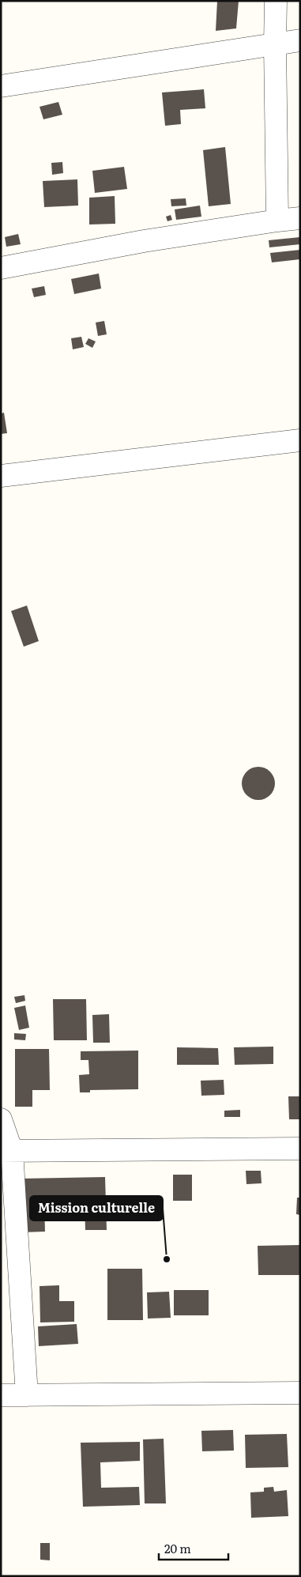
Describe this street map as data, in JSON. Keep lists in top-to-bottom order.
{
  "places": ["Mission culturelle"],
  "scale_bar": "20 m"
}
